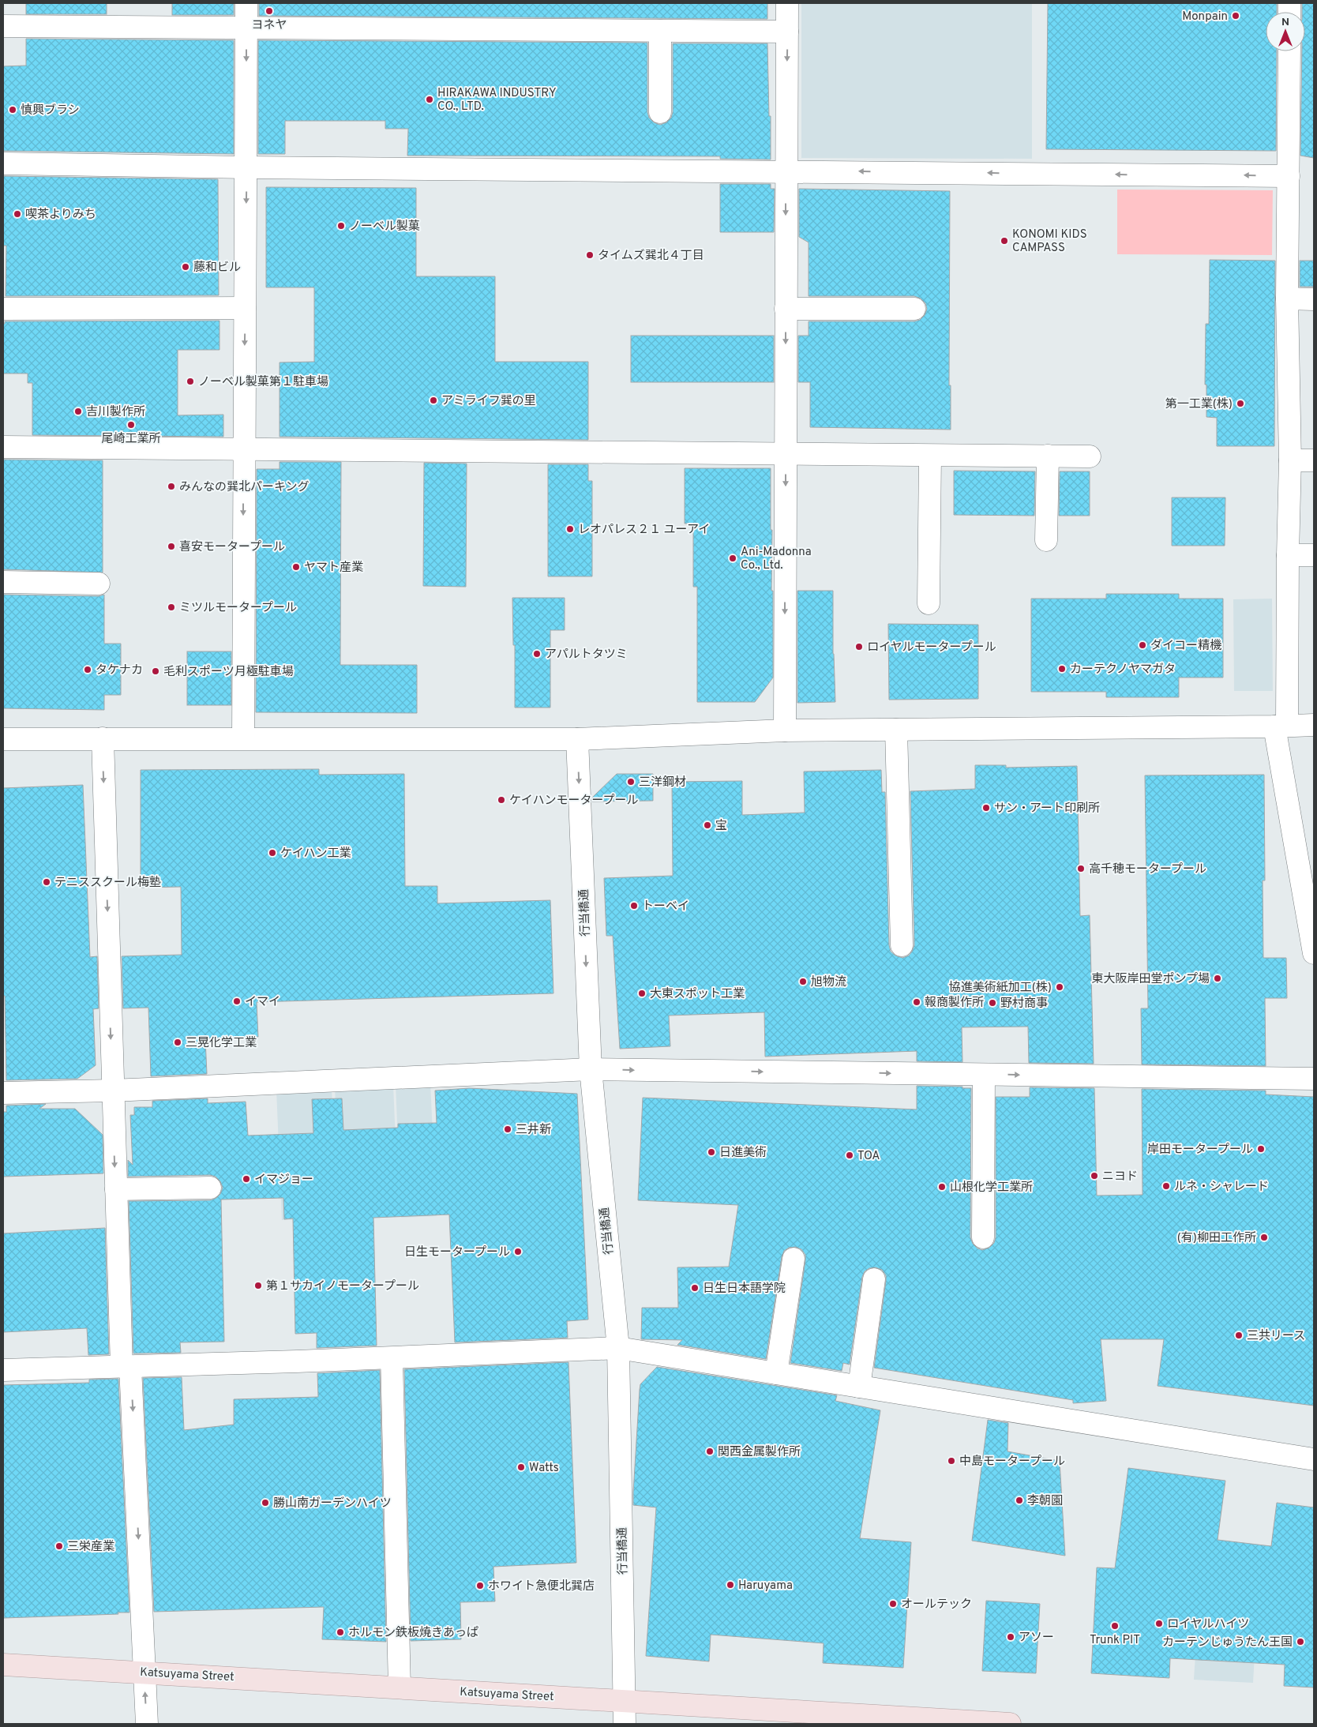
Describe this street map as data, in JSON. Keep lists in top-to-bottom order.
{
  "streets": {
    "main road": ["Katsuyama Street"],
    "street": ["行当橋通"]
  },
  "crossings": [
    ["行当橋通", "Katsuyama Street"]
  ],
  "places": [
    "ヨネヤ",
    "Monpain",
    "HIRAKAWA INDUSTRY CO., LTD.",
    "慎興ブラシ",
    "喫茶よりみち",
    "ノーベル製菓",
    "KONOMI KIDS CAMPASS",
    "タイムズ巽北４丁目",
    "藤和ビル",
    "ノーベル製菓第１駐車場",
    "アミライフ巽の里",
    "第一工業(株)",
    "吉川製作所",
    "尾崎工業所",
    "みんなの巽北パーキング",
    "レオパレス２１ ユーアイ",
    "喜安モータープール",
    "Ani-Madonna Co., Ltd.",
    "ヤマト産業",
    "ミツルモータープール",
    "ダイコー精機",
    "ロイヤルモータープール",
    "アパルトタツミ",
    "カーテクノヤマガタ",
    "タケナカ",
    "毛利スポーツ月極駐車場",
    "三洋鋼材",
    "ケイハンモータープール",
    "サン・アート印刷所",
    "宝",
    "ケイハン工業",
    "高千穂モータープール",
    "テニススクール梅塾",
    "トーベイ",
    "東大阪岸田堂ポンプ場",
    "旭物流",
    "協進美術紙加工(株)",
    "大東スポット工業",
    "イマイ",
    "報商製作所",
    "野村商事",
    "三晃化学工業",
    "三井新",
    "岸田モータープール",
    "日進美術",
    "TOA",
    "ニヨド",
    "イマジョー",
    "ルネ・シャレード",
    "山根化学工業所",
    "(有)柳田工作所",
    "日生モータープール",
    "第１サカイノモータープール",
    "日生日本語学院",
    "三共リース",
    "関西金属製作所",
    "中島モータープール",
    "Watts",
    "李朝園",
    "勝山南ガーデンハイツ",
    "三栄産業",
    "Haruyama",
    "ホワイト急便北巽店",
    "オールテック",
    "ロイヤルハイツ",
    "Trunk PIT",
    "ホルモン鉄板焼きあっぱ",
    "アソー",
    "カーテンじゅうたん王国"
  ],
  "north": "top"
}
